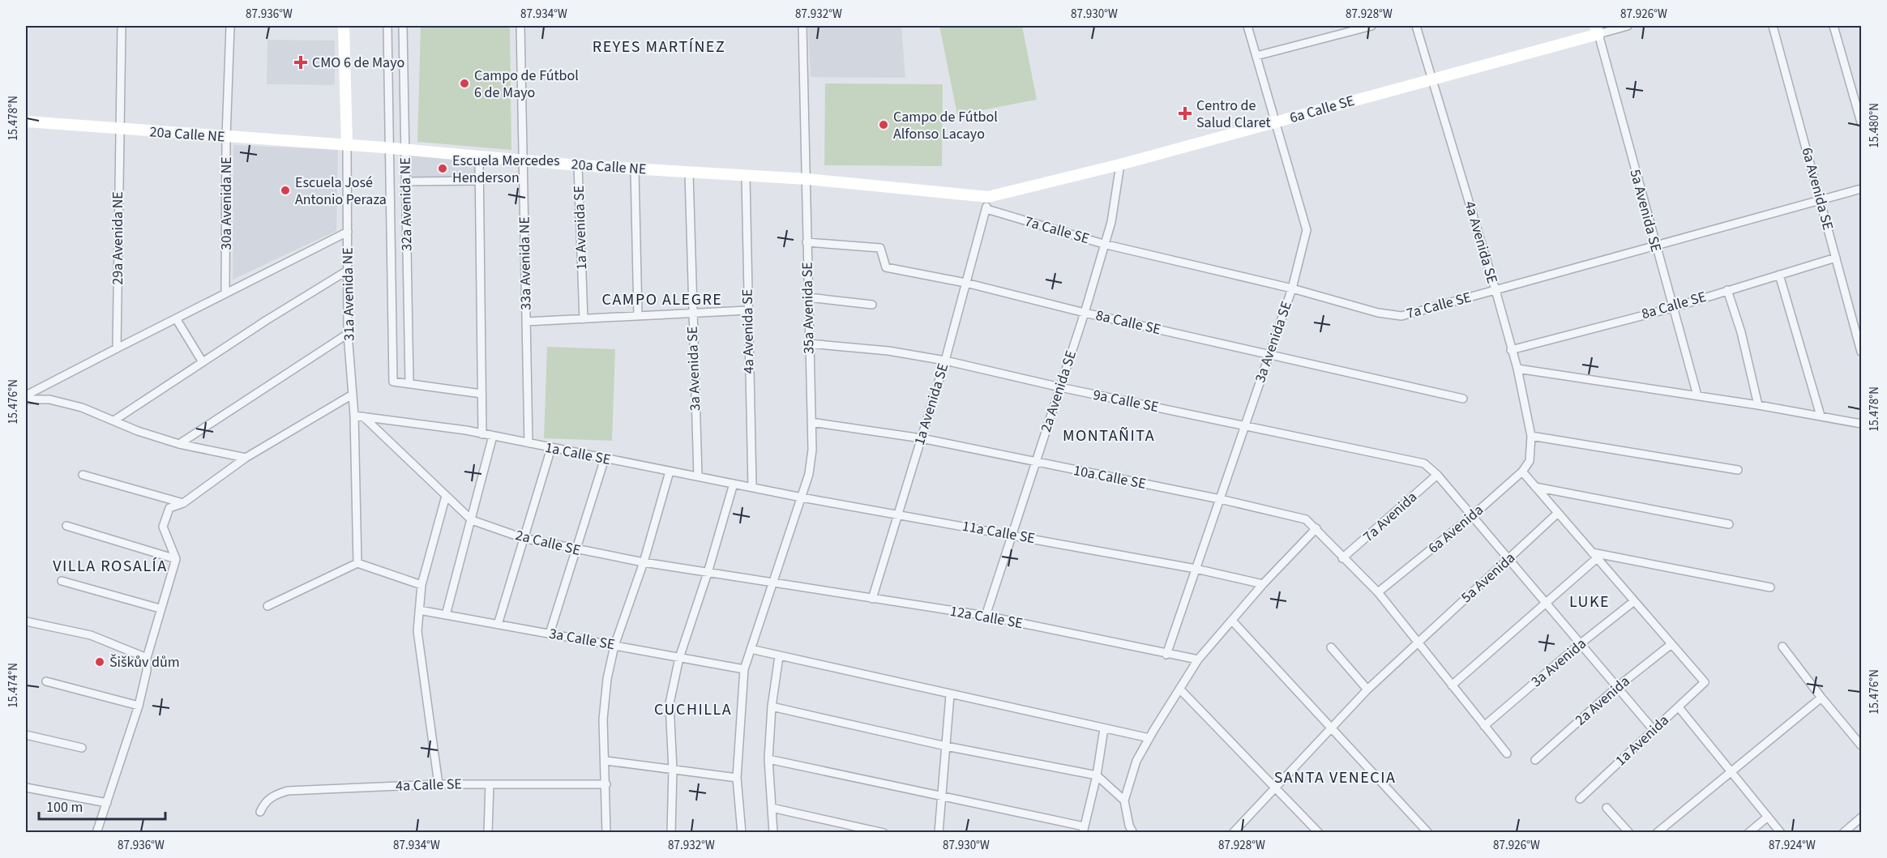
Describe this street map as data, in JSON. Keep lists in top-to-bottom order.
{
  "streets": {
    "street": [
      "6a Calle SE",
      "20a Calle NE",
      "6a Avenida SE",
      "30a Avenida NE",
      "32a Avenida NE",
      "5a Avenida SE",
      "1a Avenida SE",
      "7a Calle SE",
      "29a Avenida NE",
      "4a Avenida SE",
      "33a Avenida NE",
      "31a Avenida NE",
      "8a Calle SE",
      "35a Avenida SE",
      "3a Avenida SE",
      "2a Avenida SE",
      "9a Calle SE",
      "1a Calle SE",
      "10a Calle SE",
      "7a Avenida",
      "6a Avenida",
      "11a Calle SE",
      "2a Calle SE",
      "5a Avenida",
      "12a Calle SE",
      "3a Calle SE",
      "3a Avenida",
      "2a Avenida",
      "1a Avenida",
      "4a Calle SE"
    ]
  },
  "crossings": [
    ["6a Calle SE", "20a Calle NE"],
    ["6a Calle SE", "5a Avenida SE"],
    ["6a Calle SE", "1a Avenida SE"],
    ["6a Calle SE", "4a Avenida SE"],
    ["6a Calle SE", "3a Avenida SE"],
    ["6a Calle SE", "2a Avenida SE"],
    ["20a Calle NE", "30a Avenida NE"],
    ["20a Calle NE", "32a Avenida NE"],
    ["20a Calle NE", "1a Avenida SE"],
    ["20a Calle NE", "29a Avenida NE"],
    ["20a Calle NE", "4a Avenida SE"],
    ["20a Calle NE", "33a Avenida NE"],
    ["20a Calle NE", "31a Avenida NE"],
    ["20a Calle NE", "35a Avenida SE"],
    ["20a Calle NE", "3a Avenida SE"],
    ["6a Avenida SE", "7a Calle SE"],
    ["6a Avenida SE", "8a Calle SE"],
    ["5a Avenida SE", "7a Calle SE"],
    ["5a Avenida SE", "8a Calle SE"],
    ["1a Avenida SE", "7a Calle SE"],
    ["1a Avenida SE", "8a Calle SE"],
    ["1a Avenida SE", "9a Calle SE"],
    ["1a Avenida SE", "10a Calle SE"],
    ["1a Avenida SE", "11a Calle SE"],
    ["1a Avenida SE", "12a Calle SE"],
    ["7a Calle SE", "4a Avenida SE"],
    ["7a Calle SE", "3a Avenida SE"],
    ["7a Calle SE", "2a Avenida SE"],
    ["4a Avenida SE", "8a Calle SE"],
    ["4a Avenida SE", "1a Calle SE"],
    ["4a Avenida SE", "6a Avenida"],
    ["33a Avenida NE", "1a Calle SE"],
    ["31a Avenida NE", "1a Calle SE"],
    ["8a Calle SE", "35a Avenida SE"],
    ["8a Calle SE", "3a Avenida SE"],
    ["8a Calle SE", "2a Avenida SE"],
    ["35a Avenida SE", "9a Calle SE"],
    ["35a Avenida SE", "1a Calle SE"],
    ["35a Avenida SE", "10a Calle SE"],
    ["35a Avenida SE", "11a Calle SE"],
    ["35a Avenida SE", "2a Calle SE"],
    ["35a Avenida SE", "12a Calle SE"],
    ["35a Avenida SE", "3a Calle SE"],
    ["3a Avenida SE", "9a Calle SE"],
    ["3a Avenida SE", "1a Calle SE"],
    ["3a Avenida SE", "10a Calle SE"],
    ["3a Avenida SE", "11a Calle SE"],
    ["3a Avenida SE", "12a Calle SE"],
    ["2a Avenida SE", "9a Calle SE"],
    ["2a Avenida SE", "10a Calle SE"],
    ["2a Avenida SE", "11a Calle SE"],
    ["2a Avenida SE", "12a Calle SE"],
    ["9a Calle SE", "7a Avenida"],
    ["9a Calle SE", "6a Avenida"],
    ["9a Calle SE", "5a Avenida"],
    ["9a Calle SE", "3a Avenida"],
    ["9a Calle SE", "2a Avenida"],
    ["9a Calle SE", "1a Avenida"],
    ["1a Calle SE", "11a Calle SE"],
    ["1a Calle SE", "2a Calle SE"],
    ["10a Calle SE", "7a Avenida"],
    ["10a Calle SE", "6a Avenida"],
    ["10a Calle SE", "5a Avenida"],
    ["10a Calle SE", "3a Avenida"],
    ["2a Calle SE", "12a Calle SE"],
    ["2a Avenida", "1a Avenida"]
  ],
  "districts": [
    "REYES MARTÍNEZ",
    "CAMPO ALEGRE",
    "MONTAÑITA",
    "VILLA ROSALÍA",
    "LUKE",
    "CUCHILLA",
    "SANTA VENECIA"
  ],
  "places": {
    "health": ["CMO 6 de Mayo", "Centro de Salud Claret"],
    "other": [
      "Campo de Fútbol 6 de Mayo",
      "Campo de Fútbol Alfonso Lacayo",
      "Escuela Mercedes Henderson",
      "Escuela José Antonio Peraza",
      "Šiškův dům"
    ]
  },
  "scale_bar": "100 m",
  "coordinates": [
    "87.936°W",
    "87.934°W",
    "87.932°W",
    "87.930°W",
    "87.928°W",
    "87.926°W",
    "15.478°N",
    "15.480°N",
    "15.476°N",
    "15.474°N",
    "87.924°W"
  ]
}
